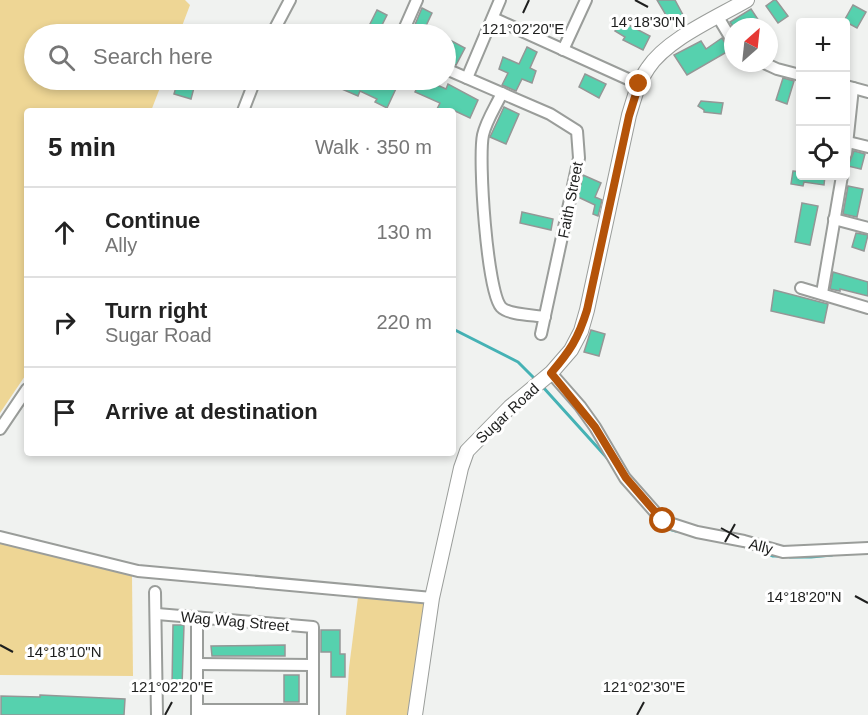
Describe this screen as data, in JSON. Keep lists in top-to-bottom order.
{
  "streets": {
    "main road": ["Sugar Road"],
    "street": ["Faith Street", "Ally", "Wag Wag Street"]
  },
  "crossings": [
    ["Sugar Road", "Ally"]
  ],
  "north": "top right",
  "page": {
    "map_buttons": ["+", "−"],
    "search": "Search here",
    "heading": ["5 min", "Walk · 350 m"],
    "list": [
      ["Continue", "Ally", "130 m"],
      ["Turn right", "Sugar Road", "220 m"],
      "Arrive at destination"
    ]
  },
  "coordinates": [
    "14°18'30\"N",
    "121°02'20\"E",
    "14°18'20\"N",
    "14°18'10\"N",
    "121°02'30\"E"
  ]
}
